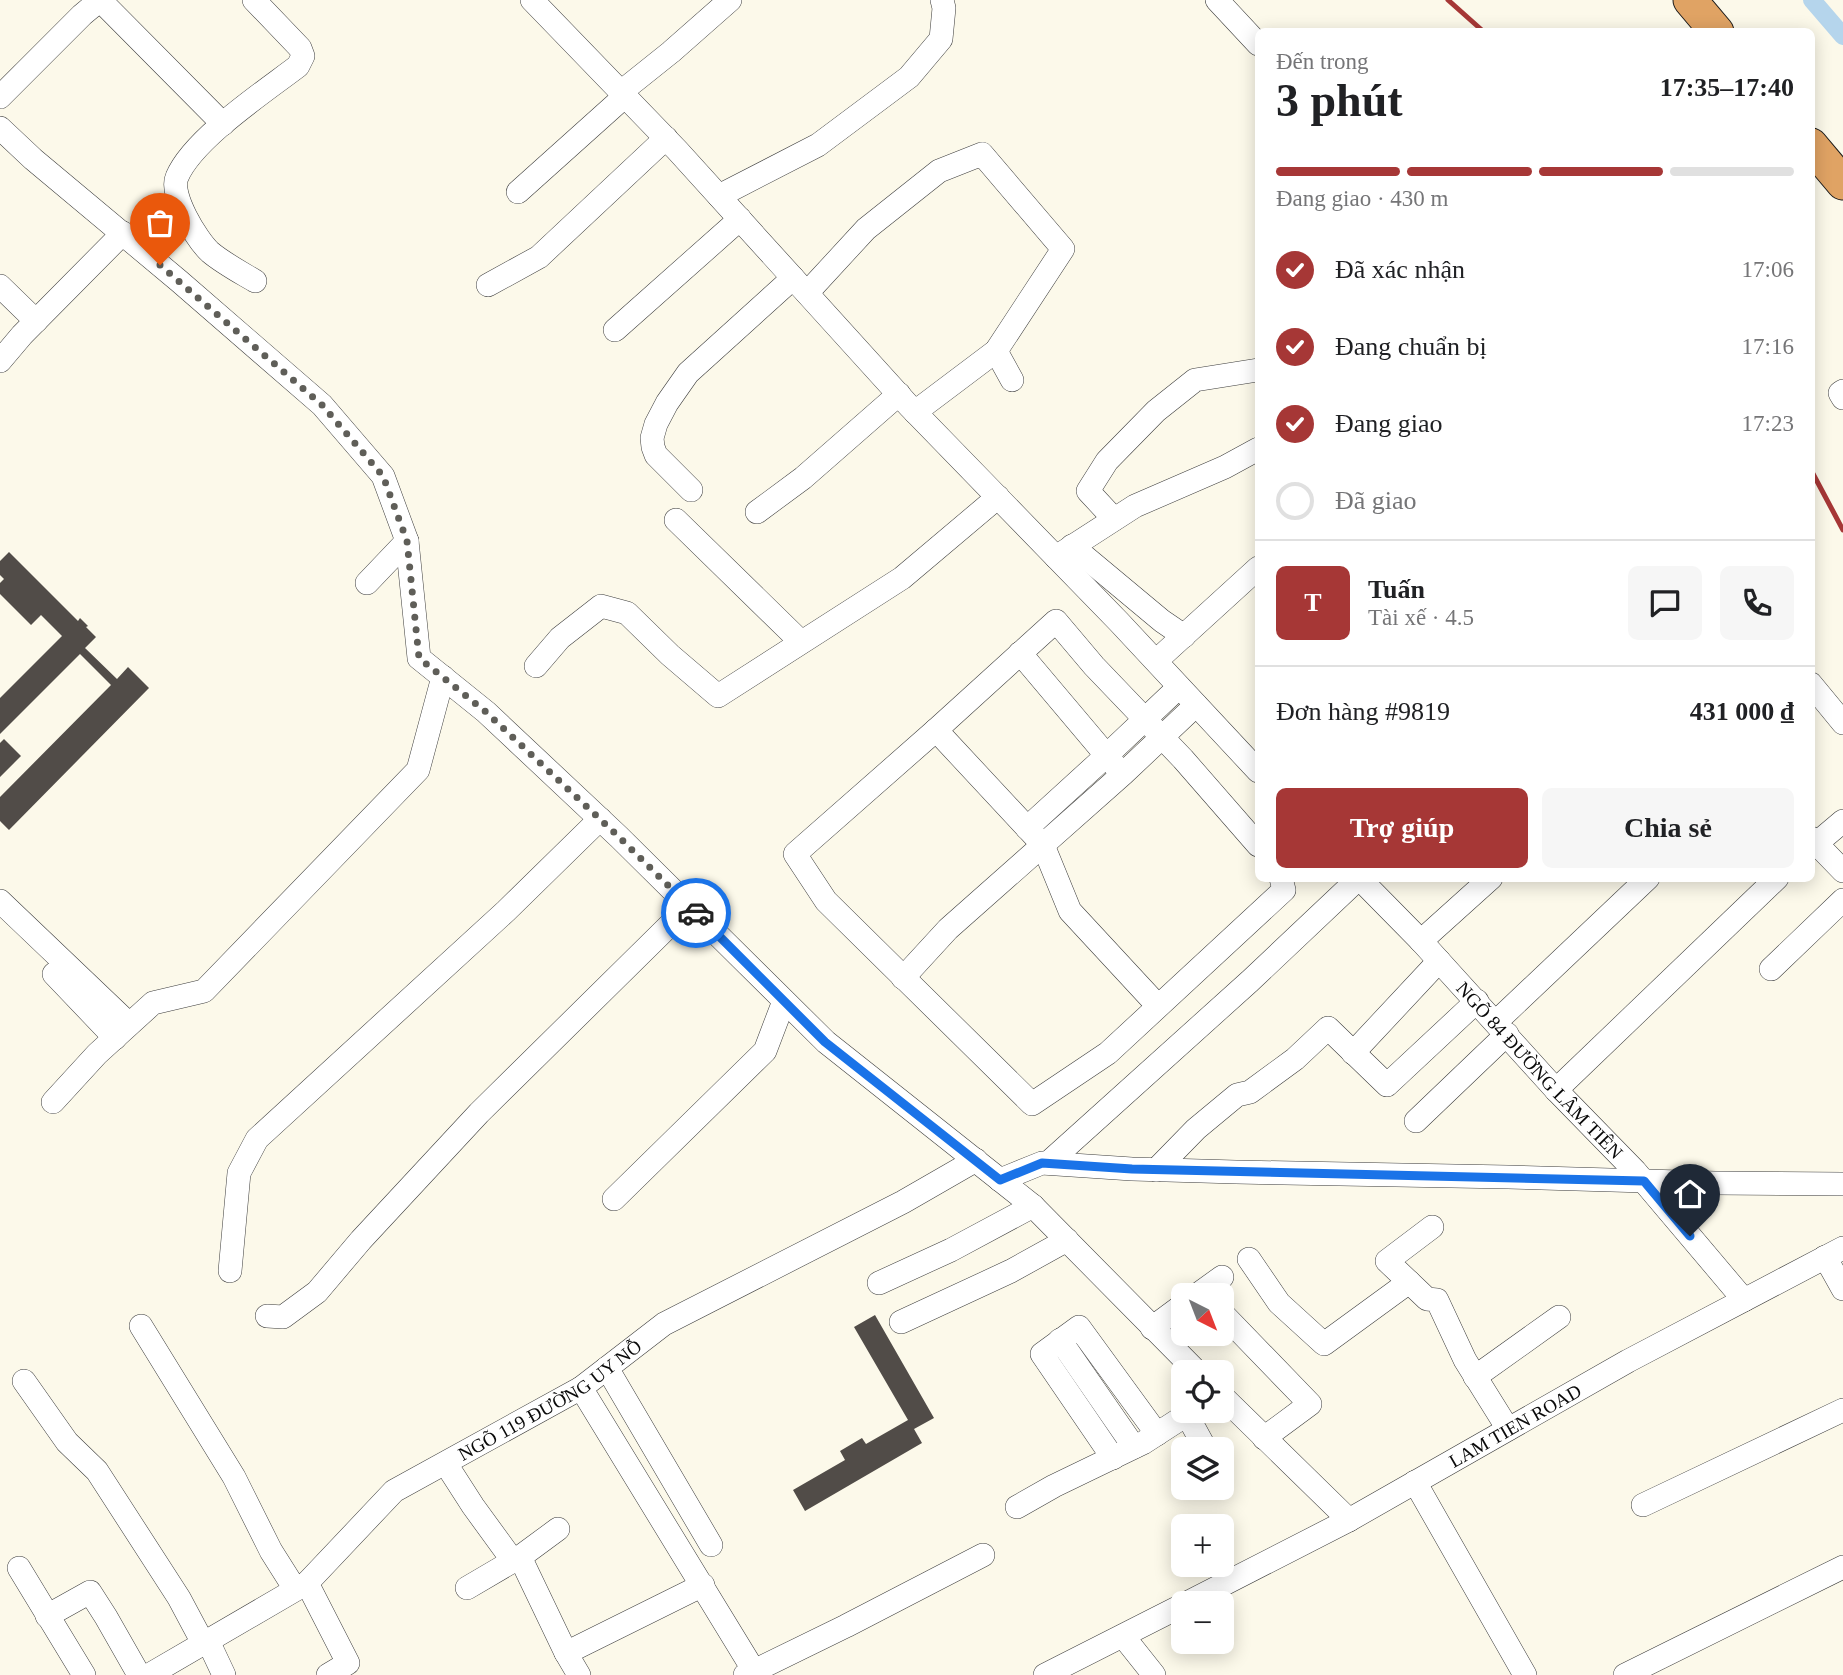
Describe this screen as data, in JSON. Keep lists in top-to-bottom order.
{
  "streets": {
    "street": ["NGÕ 84 ĐƯỜNG LÂM TIÊN", "NGÕ 119 ĐƯỜNG UY NỖ", "LAM TIEN ROAD"]
  },
  "crossings": [
    ["NGÕ 84 ĐƯỜNG LÂM TIÊN", "LAM TIEN ROAD"]
  ],
  "north": "bottom right",
  "page": {
    "heading": ["3 phút", "Đến trong", "17:35–17:40"],
    "panel": [
      "Tuấn",
      "Tài xế · 4.5",
      "Đơn hàng #9819",
      "431 000 ₫"
    ],
    "bar": "Đang giao · 430 m",
    "list": [
      ["Đã xác nhận", "17:06"],
      ["Đang chuẩn bị", "17:16"],
      ["Đang giao", "17:23"],
      "Đã giao"
    ],
    "round": "T",
    "buttons": ["Trợ giúp", "Chia sẻ"],
    "map_buttons": ["+", "−"]
  }
}
